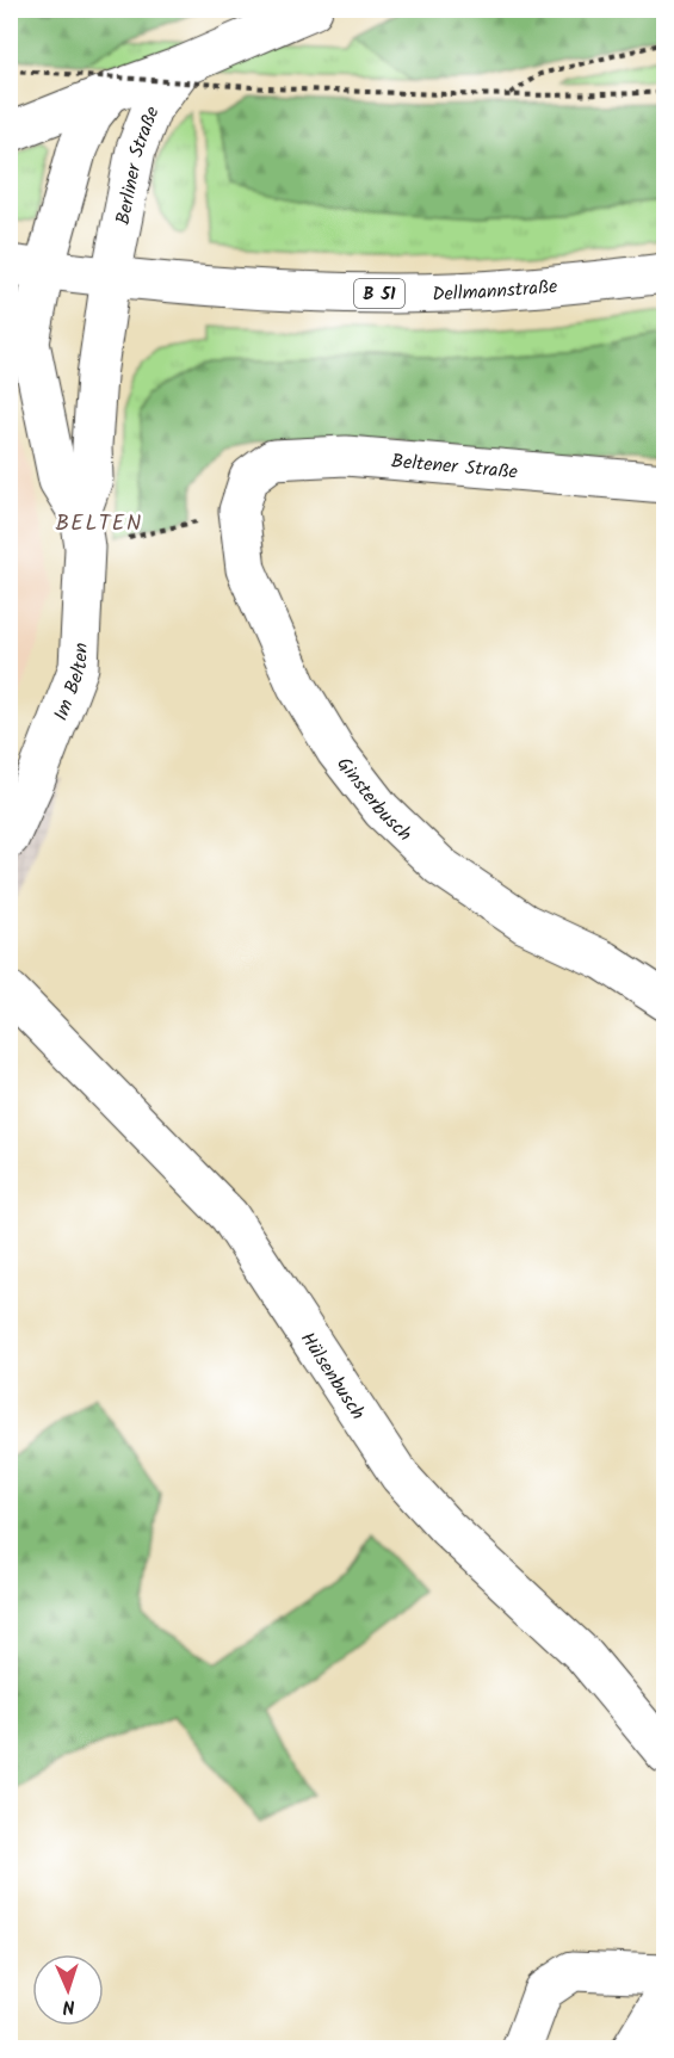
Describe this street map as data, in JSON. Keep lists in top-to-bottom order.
{
  "streets": {
    "street": [
      "Berliner Straße",
      "Dellmannstraße",
      "B 51",
      "Beltener Straße",
      "Im Belten",
      "Ginsterbusch",
      "Hülsenbusch"
    ]
  },
  "crossings": [
    ["Berliner Straße", "Dellmannstraße"],
    ["Berliner Straße", "B 51"],
    ["Berliner Straße", "Im Belten"],
    ["Dellmannstraße", "B 51"],
    ["Dellmannstraße", "Im Belten"],
    ["B 51", "Im Belten"],
    ["Beltener Straße", "Ginsterbusch"]
  ],
  "districts": ["BELTEN"],
  "north": "bottom"
}
